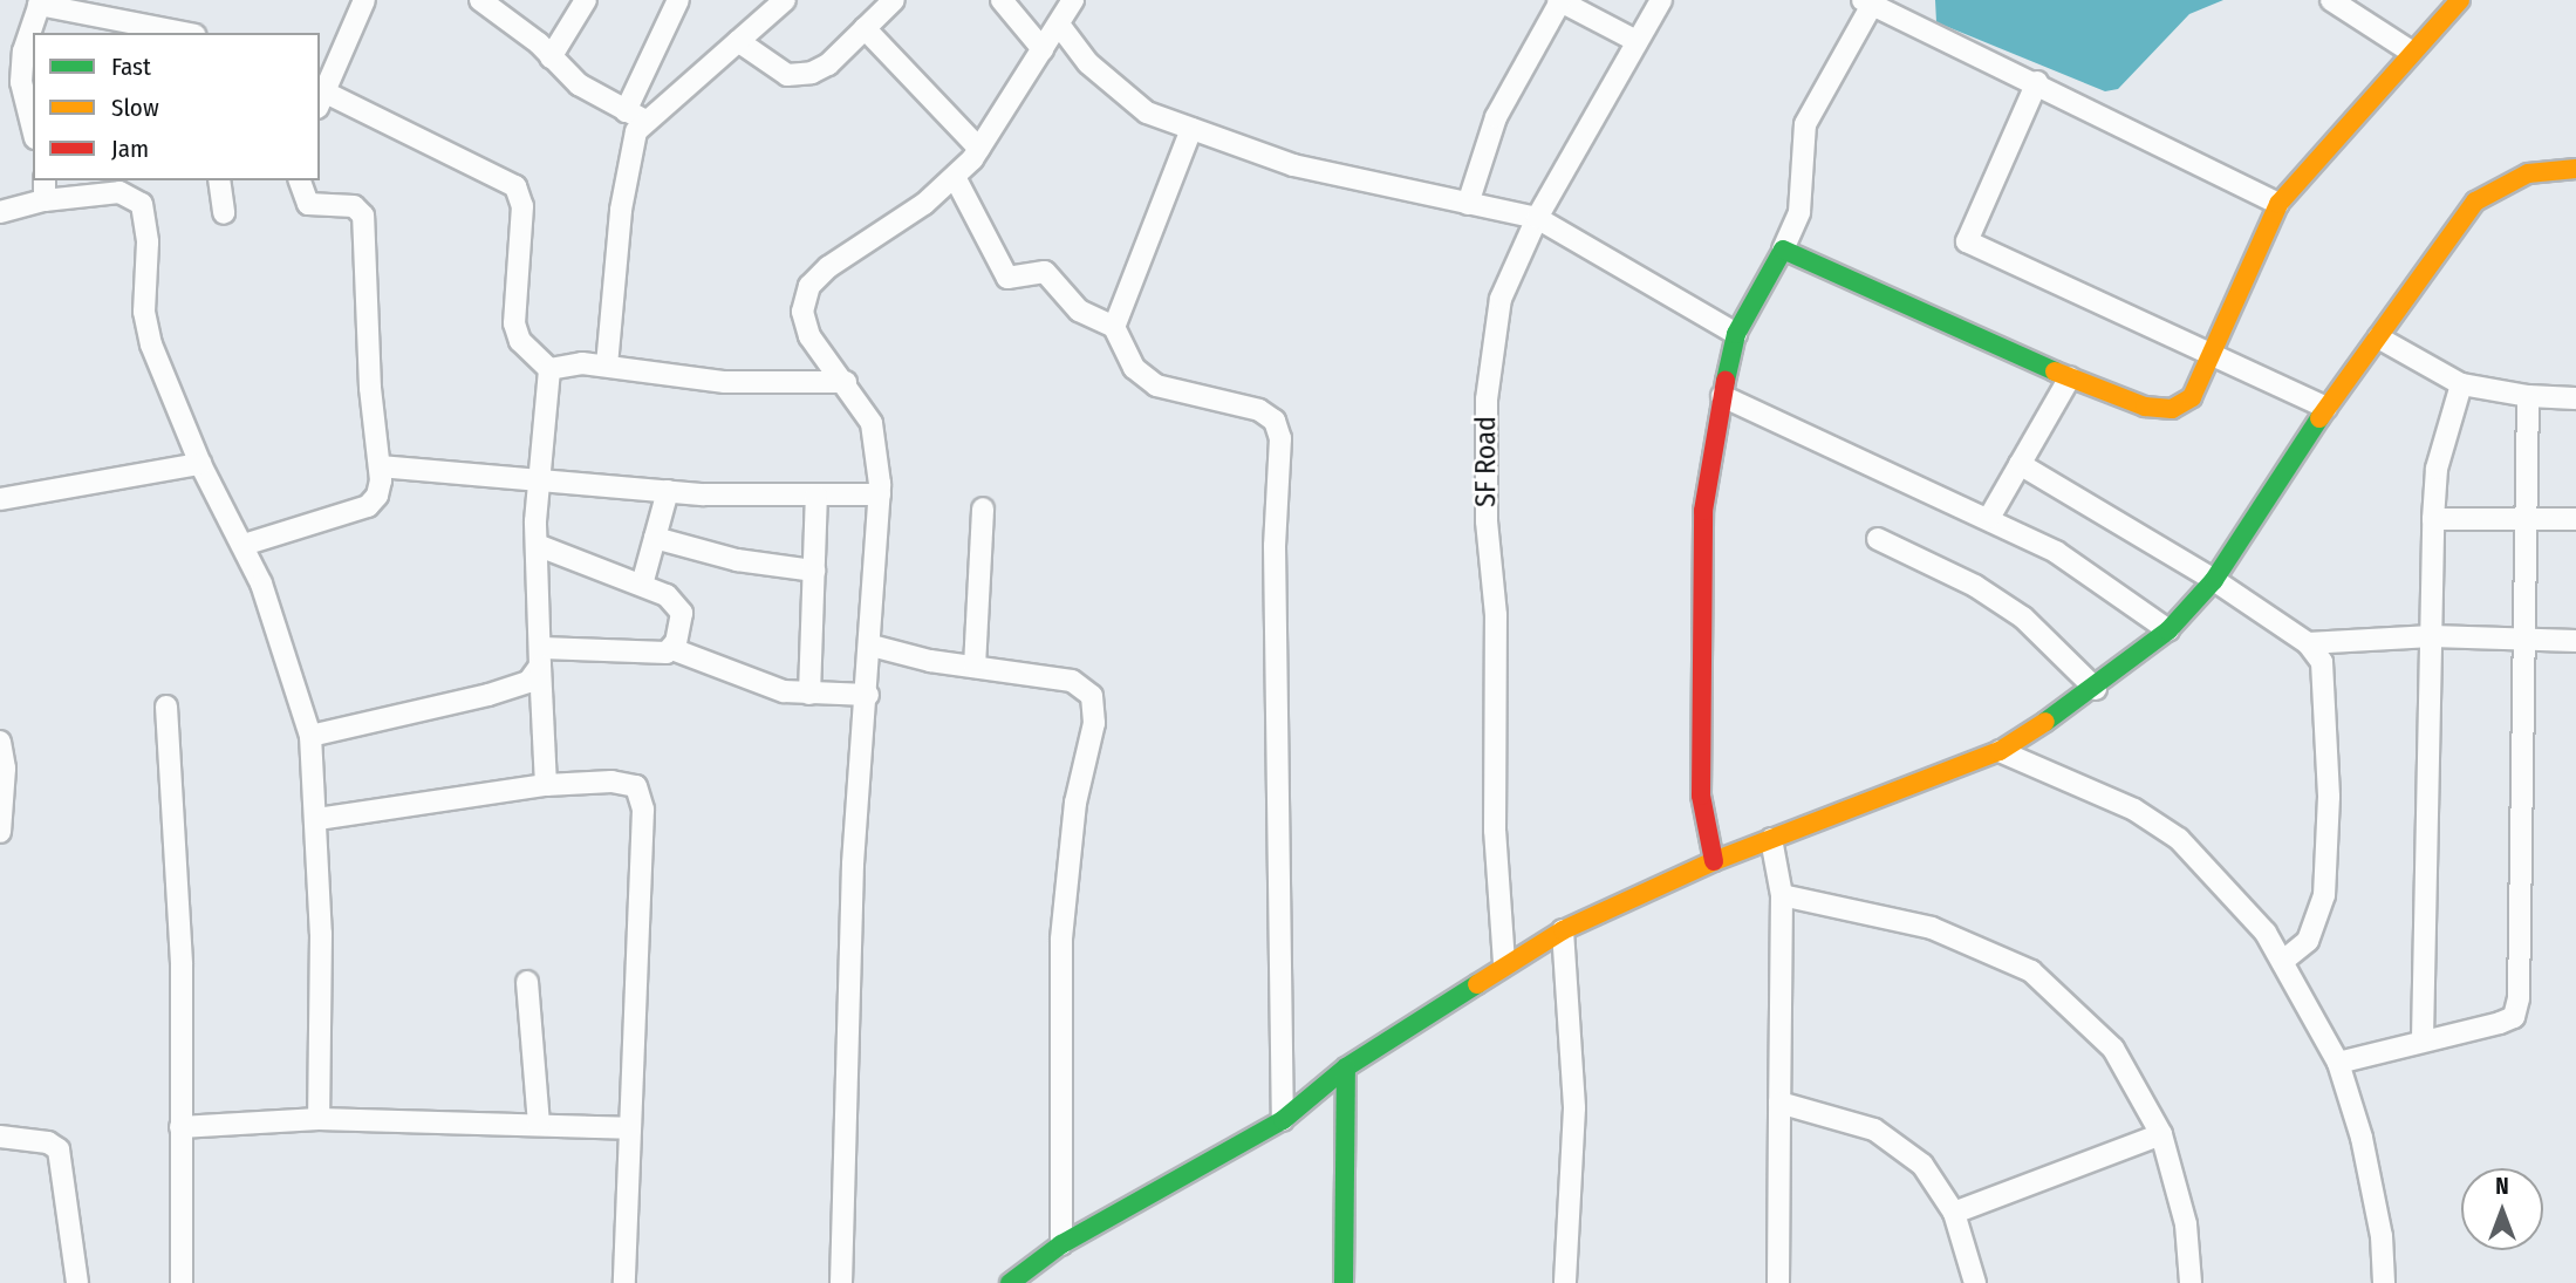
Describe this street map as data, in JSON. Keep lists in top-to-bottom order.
{
  "streets": {
    "street": ["SF Road"]
  },
  "legend": ["Fast", "Slow", "Jam"],
  "north": "top"
}
